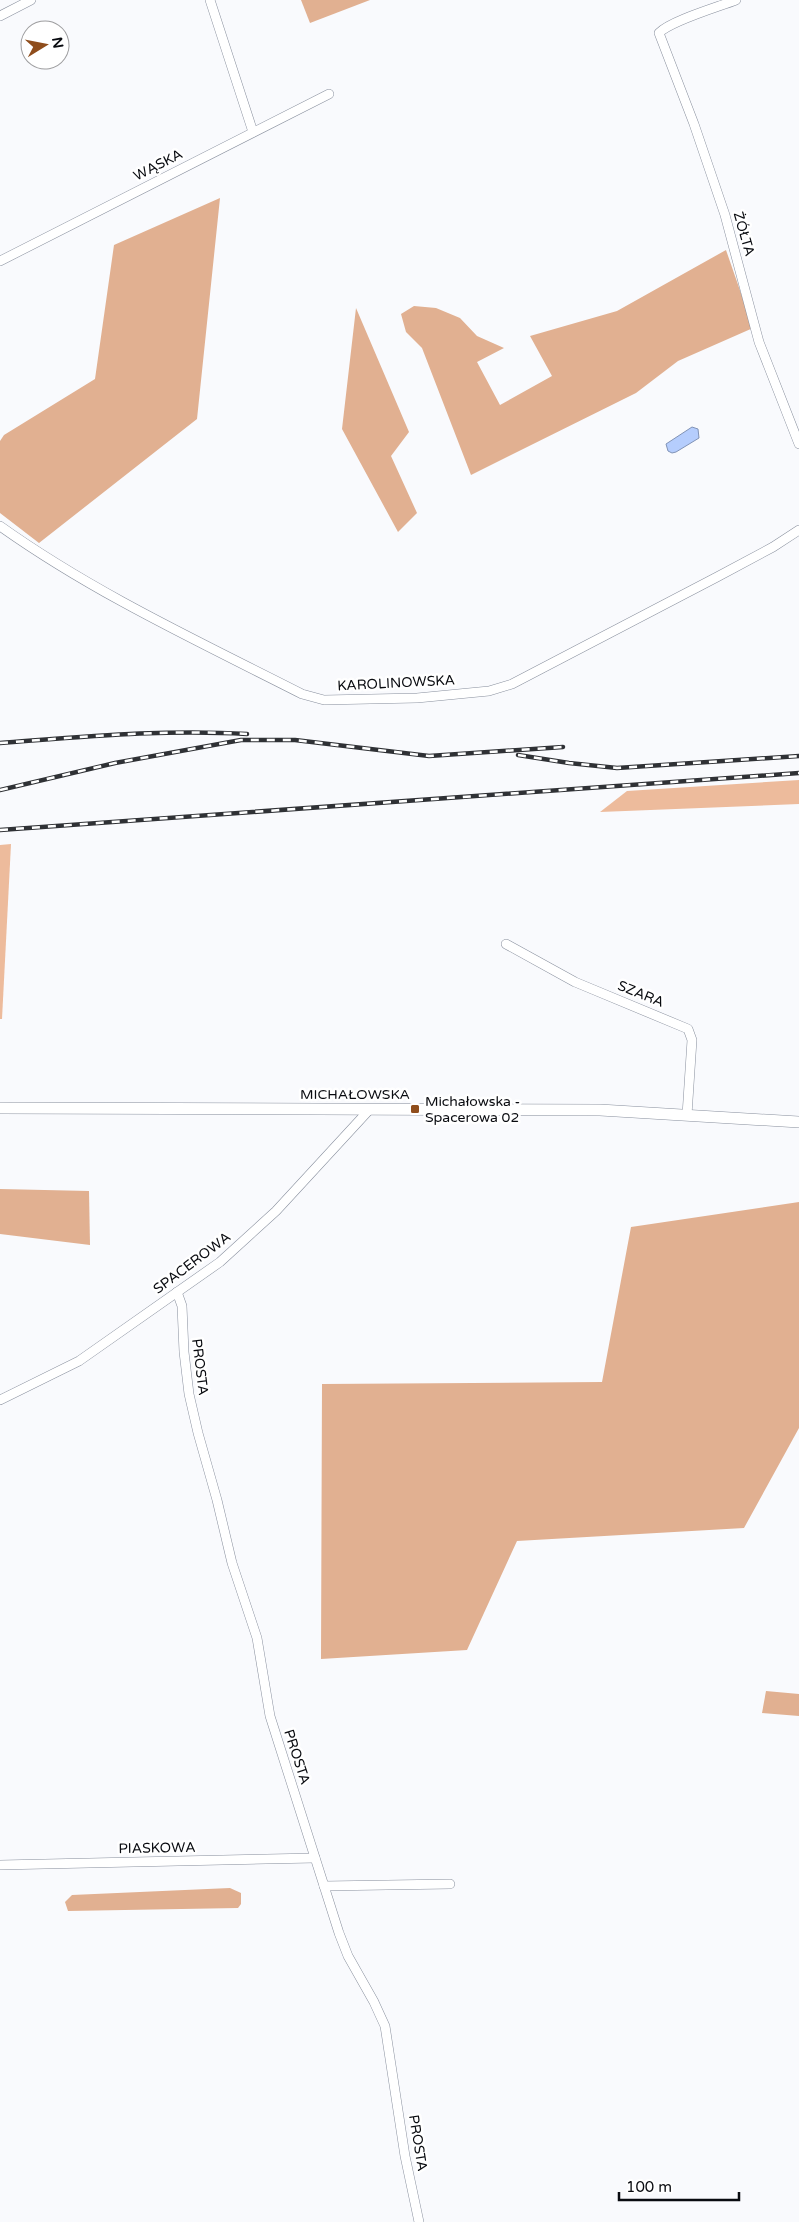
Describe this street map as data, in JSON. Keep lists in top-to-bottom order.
{
  "streets": {
    "street": [
      "WĄSKA",
      "ŻÓŁTA",
      "KAROLINOWSKA",
      "SZARA",
      "MICHAŁOWSKA",
      "SPACEROWA",
      "PROSTA",
      "PIASKOWA"
    ]
  },
  "crossings": [
    ["SZARA", "MICHAŁOWSKA"],
    ["MICHAŁOWSKA", "SPACEROWA"],
    ["SPACEROWA", "PROSTA"],
    ["PROSTA", "PIASKOWA"]
  ],
  "places": {
    "transit": ["Michałowska - Spacerowa 02"]
  },
  "scale_bar": "100 m",
  "north": "right"
}
